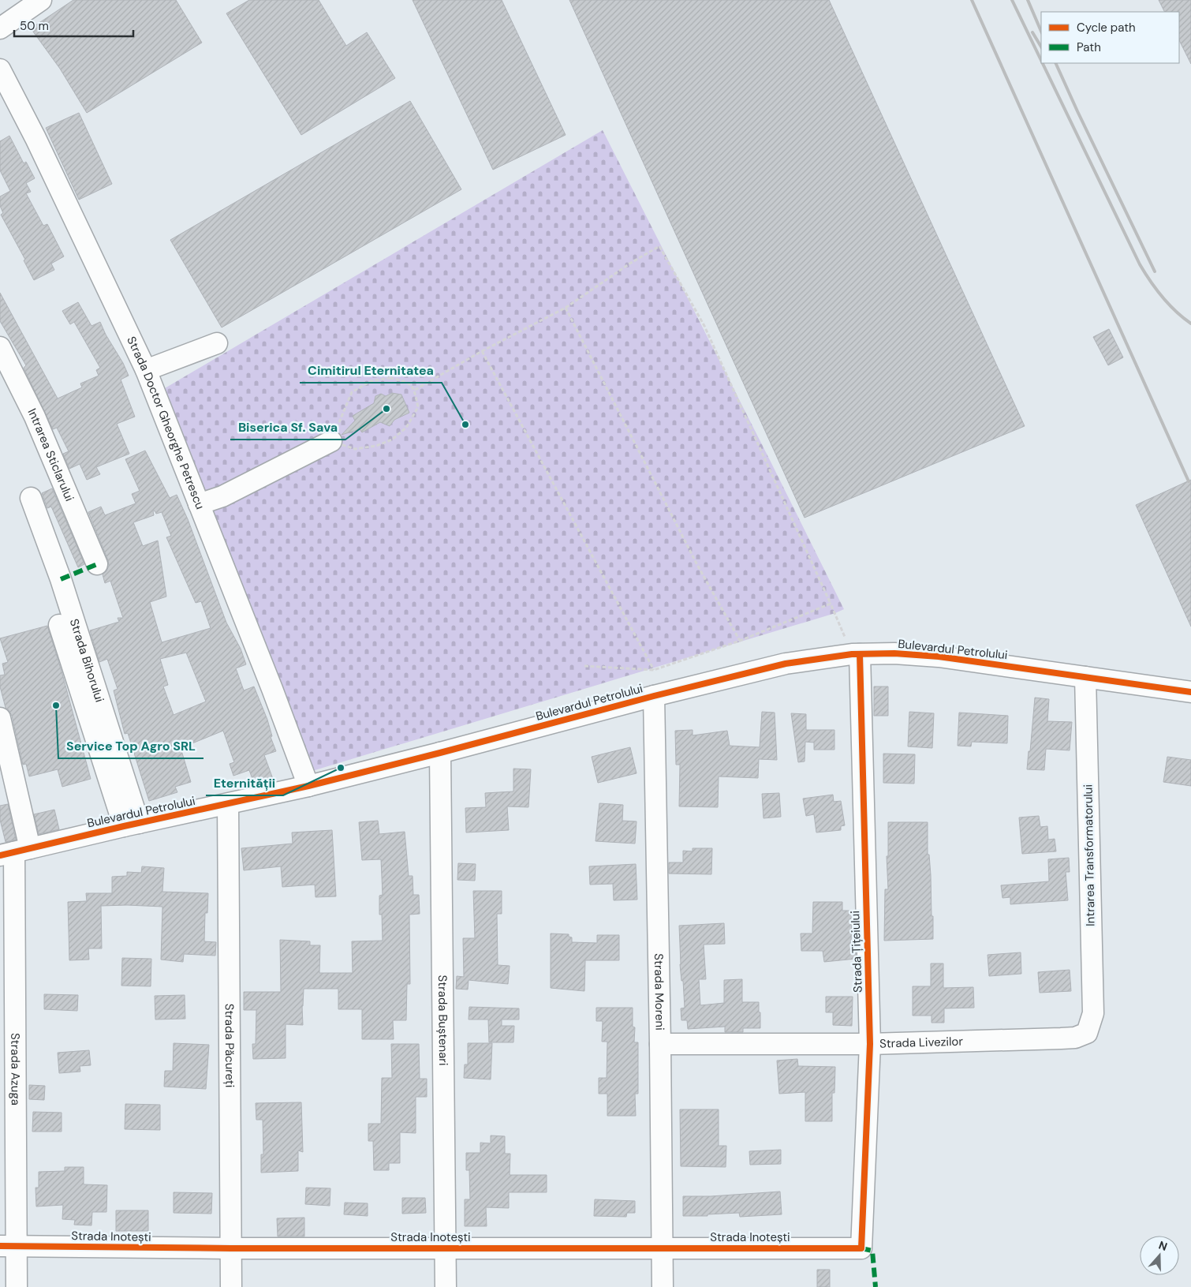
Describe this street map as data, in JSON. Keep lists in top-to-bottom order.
{
  "streets": {
    "street": [
      "Strada Doctor Gheorghe Petrescu",
      "Intrarea Sticlarului",
      "Bulevardul Petrolului",
      "Strada Bihorului",
      "Intrarea Transformatorului",
      "Strada Țițeiului",
      "Strada Moreni",
      "Strada Buștenari",
      "Strada Livezilor",
      "Strada Păcureți",
      "Strada Azuga",
      "Strada Inotești"
    ]
  },
  "crossings": [
    ["Strada Doctor Gheorghe Petrescu", "Bulevardul Petrolului"],
    ["Bulevardul Petrolului", "Strada Bihorului"],
    ["Bulevardul Petrolului", "Intrarea Transformatorului"],
    ["Bulevardul Petrolului", "Strada Țițeiului"],
    ["Bulevardul Petrolului", "Strada Moreni"],
    ["Bulevardul Petrolului", "Strada Buștenari"],
    ["Bulevardul Petrolului", "Strada Păcureți"],
    ["Bulevardul Petrolului", "Strada Azuga"],
    ["Intrarea Transformatorului", "Strada Livezilor"],
    ["Strada Țițeiului", "Strada Livezilor"],
    ["Strada Țițeiului", "Strada Inotești"],
    ["Strada Moreni", "Strada Livezilor"],
    ["Strada Moreni", "Strada Inotești"],
    ["Strada Buștenari", "Strada Inotești"],
    ["Strada Păcureți", "Strada Inotești"],
    ["Strada Azuga", "Strada Inotești"]
  ],
  "places": [
    "Biserica Sf. Sava",
    "Cimitirul Eternitatea",
    "Service Top Agro SRL",
    "Eternității"
  ],
  "legend": ["Cycle path", "Path"],
  "scale_bar": "50 m",
  "north": "top"
}
